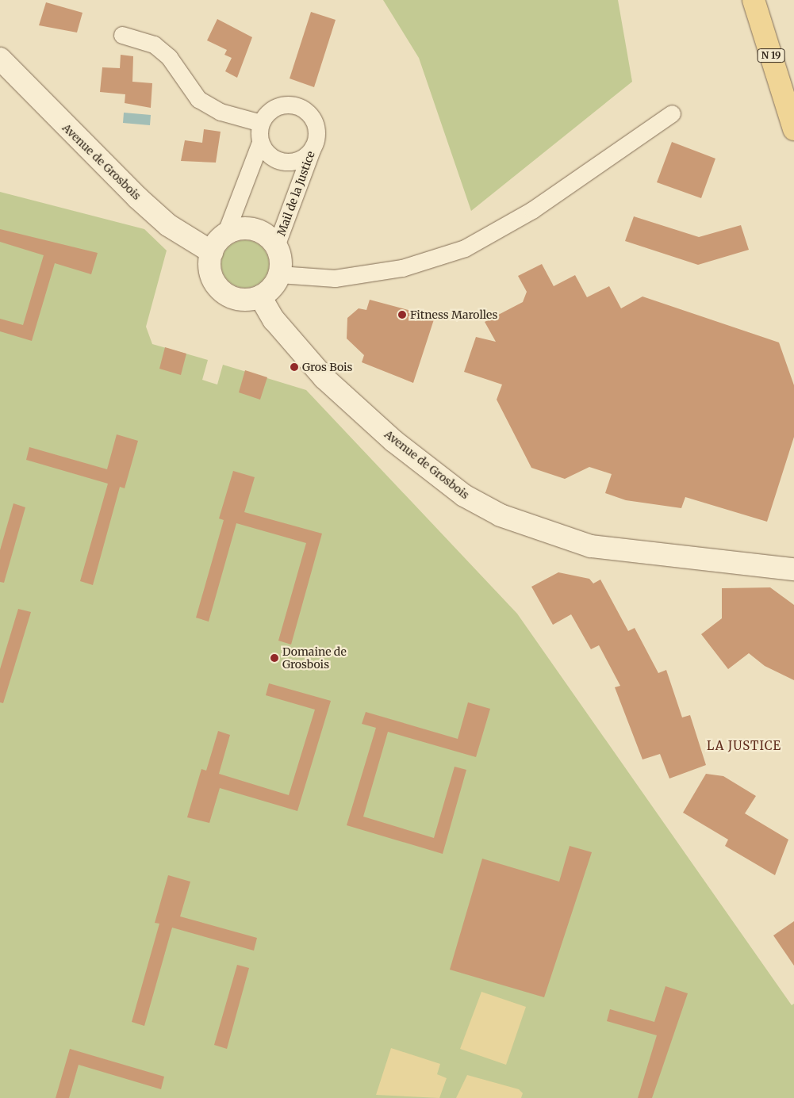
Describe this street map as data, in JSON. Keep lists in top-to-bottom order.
{
  "streets": {
    "main road": ["N 19"],
    "street": ["Avenue de Grosbois", "Mail de la Justice"]
  },
  "crossings": [
    ["Avenue de Grosbois", "Mail de la Justice"]
  ],
  "districts": ["LA JUSTICE"],
  "places": ["Fitness Marolles", "Gros Bois", "Domaine de Grosbois"]
}
